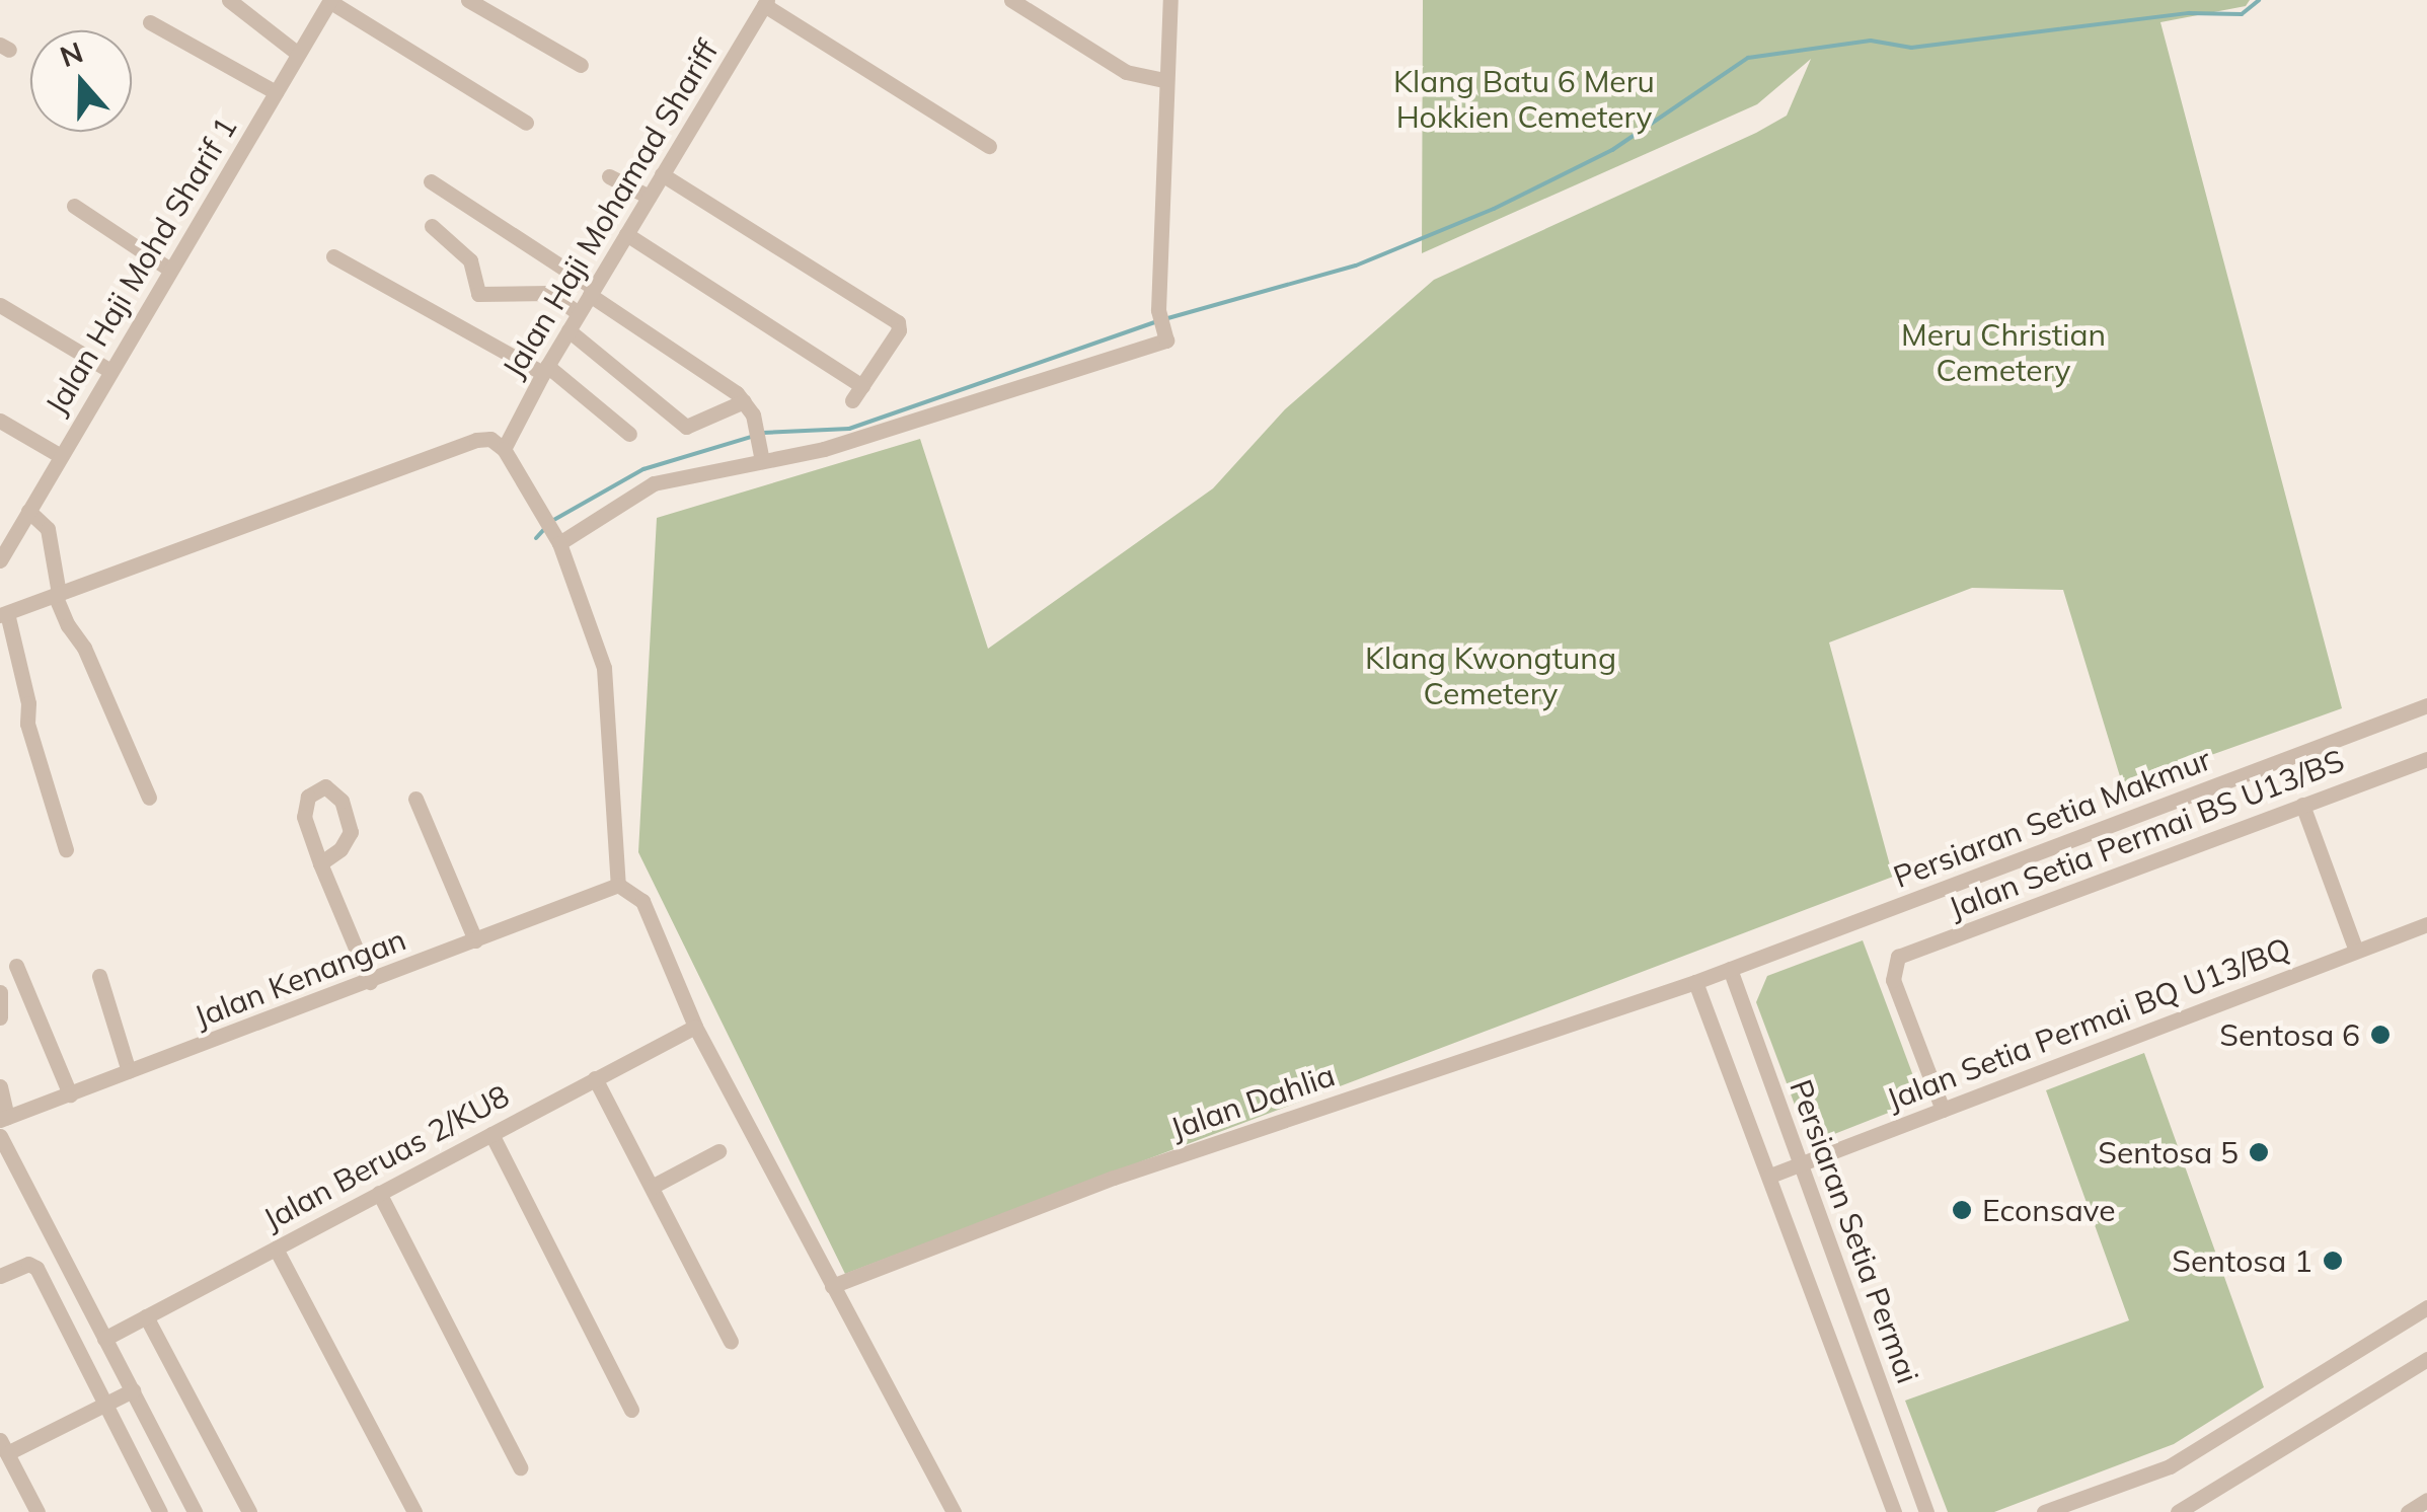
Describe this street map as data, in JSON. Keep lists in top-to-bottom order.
{
  "streets": {
    "street": [
      "Jalan Haji Mohamad Shariff",
      "Jalan Haji Mohd Sharif 1",
      "Persiaran Setia Makmur",
      "Jalan Setia Permai BS U13/BS",
      "Jalan Kenangan",
      "Jalan Setia Permai BQ U13/BQ",
      "Jalan Dahlia",
      "Jalan Beruas 2/KU8",
      "Persiaran Setia Permai"
    ]
  },
  "crossings": [
    ["Persiaran Setia Makmur", "Jalan Dahlia"],
    ["Persiaran Setia Makmur", "Persiaran Setia Permai"],
    ["Jalan Setia Permai BS U13/BS", "Jalan Setia Permai BQ U13/BQ"],
    ["Jalan Setia Permai BQ U13/BQ", "Persiaran Setia Permai"],
    ["Jalan Dahlia", "Persiaran Setia Permai"]
  ],
  "parks": ["Klang Batu 6 Meru Hokkien Cemetery", "Meru Christian Cemetery", "Klang Kwongtung Cemetery"],
  "places": [
    "Sentosa 6",
    "Sentosa 5",
    "Econsave",
    "Sentosa 1"
  ],
  "north": "top"
}
